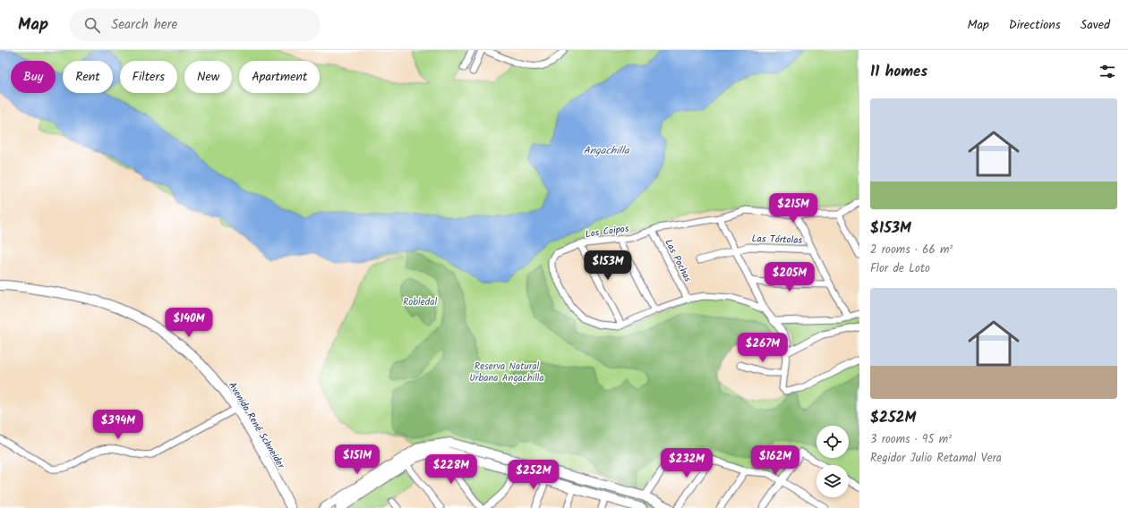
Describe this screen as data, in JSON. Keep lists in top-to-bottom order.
{
  "streets": {
    "main road": ["Avenida René Schneider"],
    "street": ["Los Coipos", "Las Tórtolas", "Las Pochas"]
  },
  "crossings": [
    ["Los Coipos", "Las Pochas"]
  ],
  "water": ["Angachilla"],
  "parks": ["Robledal", "Reserva Natural Urbana Angachilla"],
  "page": {
    "header": "Map",
    "search": "Search here",
    "nav": ["Map", "Directions", "Saved"],
    "heading": "11 homes",
    "chip": [
      "Buy",
      "Rent",
      "Filters",
      "New",
      "Apartment"
    ],
    "list": [
      {
        "name": "$153M",
        "note": "2 rooms · 66 m² · Flor de Loto"
      },
      {
        "name": "$252M",
        "note": "3 rooms · 95 m² · Regidor Julio Retamal Vera"
      }
    ],
    "price": [
      "$215M",
      "$153M",
      "$205M",
      "$140M",
      "$267M",
      "$394M",
      "$151M",
      "$162M",
      "$232M",
      "$228M",
      "$252M"
    ]
  }
}
